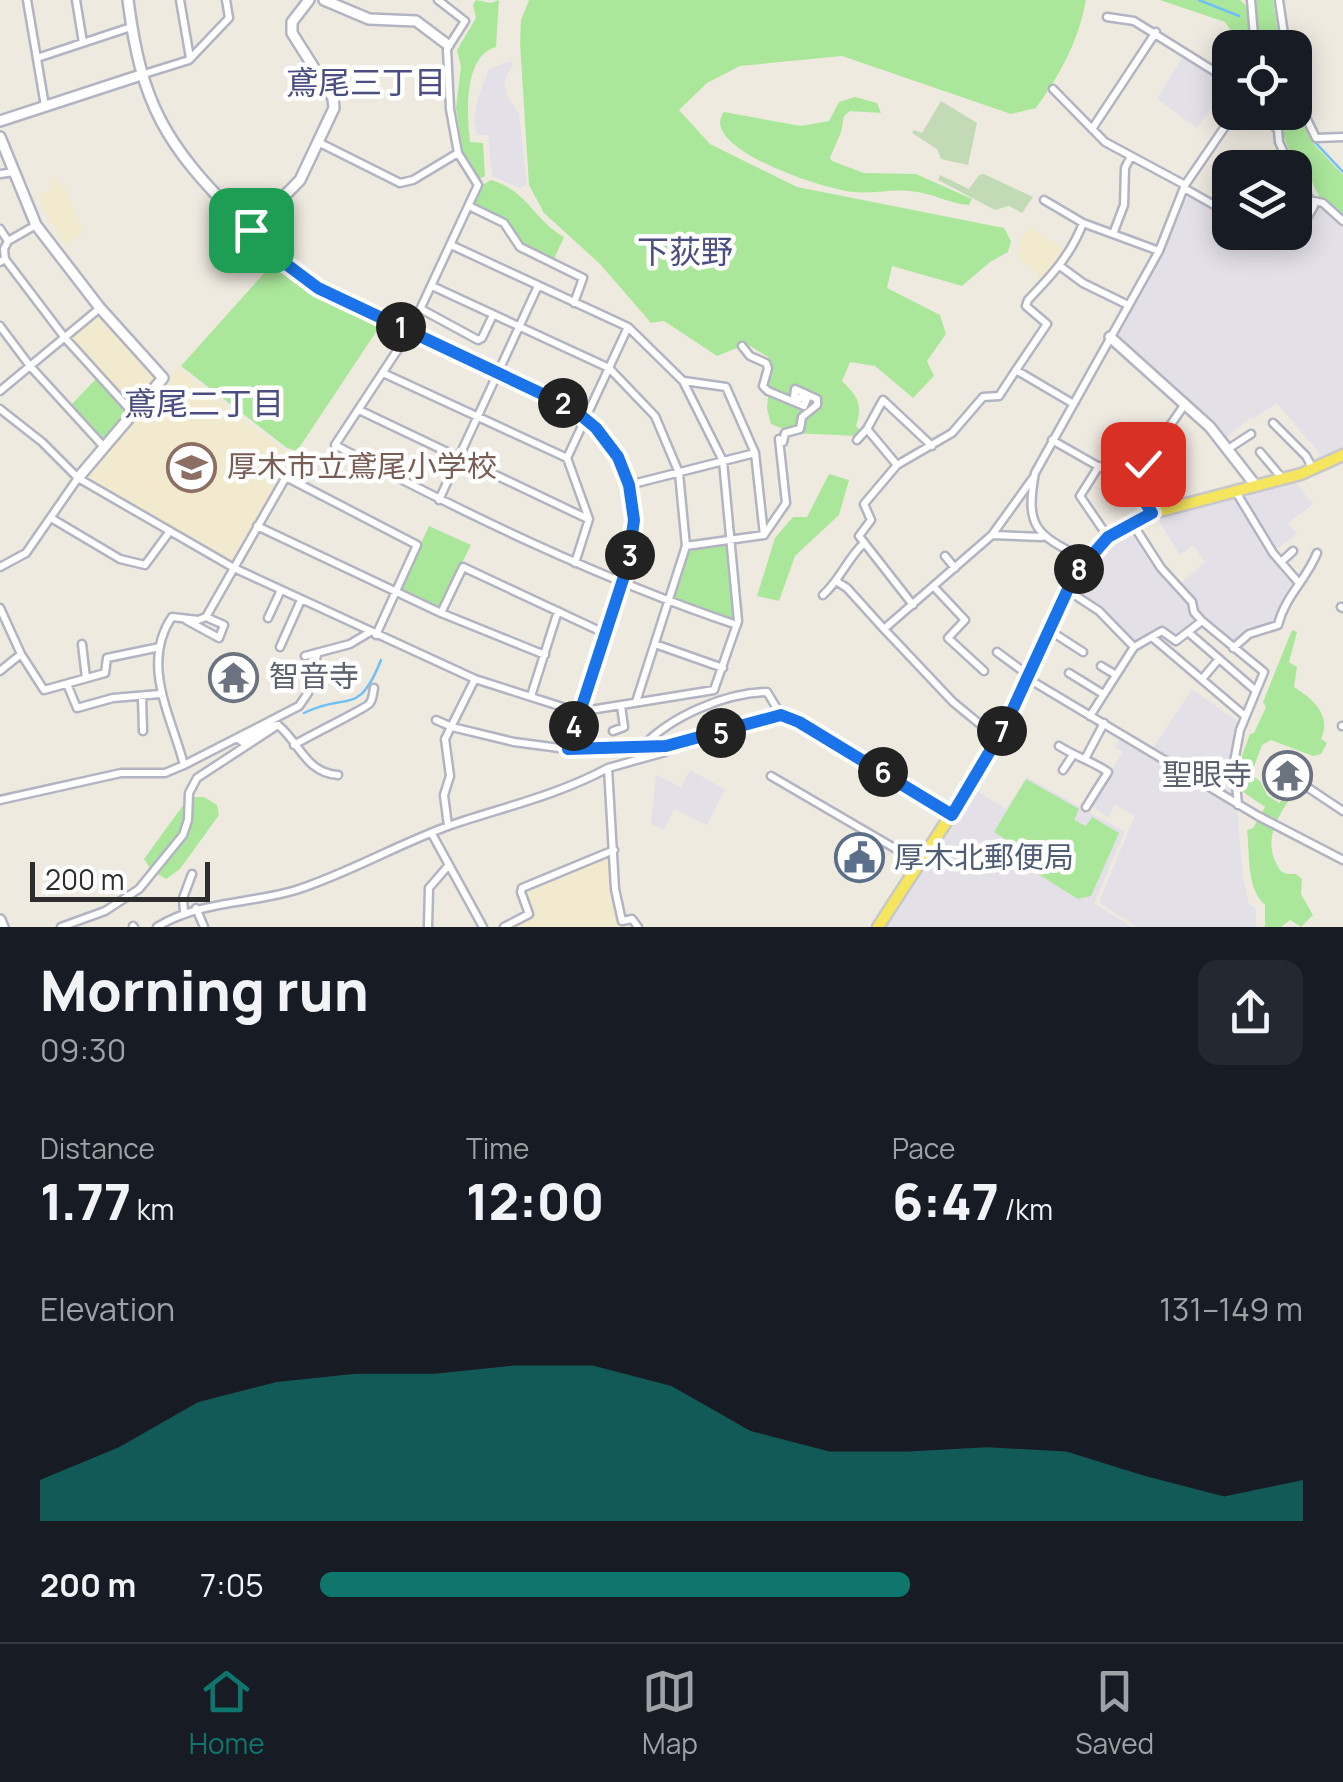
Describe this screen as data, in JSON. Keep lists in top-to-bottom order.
{
  "districts": ["鳶尾三丁目", "下荻野", "鳶尾二丁目"],
  "places": {
    "school or university": ["厚木市立鳶尾小学校"],
    "temple": ["智音寺", "聖眼寺"],
    "public building": ["厚木北郵便局"]
  },
  "scale_bar": "200 m",
  "page": {
    "pins": [
      "1",
      "2",
      "3",
      "8",
      "4",
      "7",
      "5",
      "6"
    ],
    "scale": "200 m",
    "heading": ["Morning run", "09:30"],
    "stats": [
      ["Distance", "1.77 km"],
      ["Time", "12:00"],
      ["Pace", "6:47 /km"]
    ],
    "chart": ["Elevation", "131–149 m"],
    "list": [
      {
        "name": "200 m",
        "note": "7:05"
      }
    ],
    "tabs": ["Home", "Map", "Saved"]
  }
}
